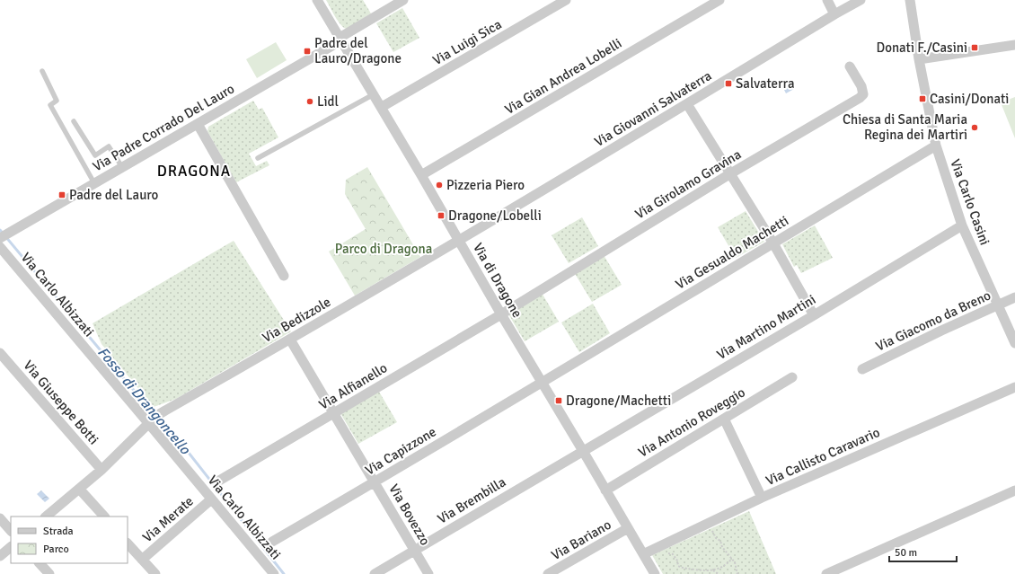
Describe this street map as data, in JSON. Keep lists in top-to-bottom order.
{
  "streets": {
    "street": [
      "Via Luigi Sica",
      "Via Gian Andrea Lobelli",
      "Via Giovanni Salvaterra",
      "Via Padre Corrado Del Lauro",
      "Via Girolamo Gravina",
      "Via Carlo Casini",
      "Via Gesualdo Machetti",
      "Via di Dragone",
      "Via Carlo Albizzati",
      "Via Bedizzole",
      "Via Giacomo da Breno",
      "Via Martino Martini",
      "Via Alfianello",
      "Via Giuseppe Botti",
      "Via Antonio Roveggio",
      "Via Capizzone",
      "Via Callisto Caravario",
      "Via Brembilla",
      "Via Bovezzo",
      "Via Merate",
      "Via Bariano"
    ]
  },
  "crossings": [
    ["Via Luigi Sica", "Via di Dragone"],
    ["Via Gian Andrea Lobelli", "Via di Dragone"],
    ["Via Giovanni Salvaterra", "Via di Dragone"],
    ["Via Giovanni Salvaterra", "Via Bedizzole"],
    ["Via Padre Corrado Del Lauro", "Via di Dragone"],
    ["Via Girolamo Gravina", "Via di Dragone"],
    ["Via Girolamo Gravina", "Via Alfianello"],
    ["Via Carlo Casini", "Via Gesualdo Machetti"],
    ["Via Carlo Casini", "Via Giacomo da Breno"],
    ["Via Carlo Casini", "Via Martino Martini"],
    ["Via Gesualdo Machetti", "Via di Dragone"],
    ["Via Gesualdo Machetti", "Via Capizzone"],
    ["Via di Dragone", "Via Bedizzole"],
    ["Via di Dragone", "Via Martino Martini"],
    ["Via di Dragone", "Via Alfianello"],
    ["Via di Dragone", "Via Antonio Roveggio"],
    ["Via di Dragone", "Via Capizzone"],
    ["Via di Dragone", "Via Callisto Caravario"],
    ["Via di Dragone", "Via Brembilla"],
    ["Via di Dragone", "Via Bariano"],
    ["Via Carlo Albizzati", "Via Bedizzole"],
    ["Via Carlo Albizzati", "Via Merate"],
    ["Via Bedizzole", "Via Giuseppe Botti"],
    ["Via Bedizzole", "Via Bovezzo"],
    ["Via Martino Martini", "Via Brembilla"],
    ["Via Alfianello", "Via Bovezzo"],
    ["Via Capizzone", "Via Bovezzo"],
    ["Via Brembilla", "Via Bovezzo"]
  ],
  "districts": ["DRAGONA"],
  "water": ["Fosso di Drangoncello"],
  "parks": ["Parco di Dragona"],
  "places": {
    "transit": [
      "Donati F./Casini",
      "Padre del Lauro/Dragone",
      "Salvaterra",
      "Casini/Donati",
      "Padre del Lauro",
      "Dragone/Lobelli",
      "Dragone/Machetti"
    ],
    "other": ["Lidl", "Chiesa di Santa Maria Regina dei Martiri", "Pizzeria Piero"]
  },
  "legend": ["Strada", "Parco"],
  "scale_bar": "50 m"
}
